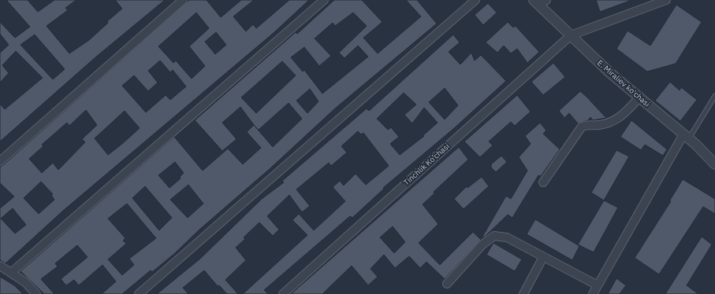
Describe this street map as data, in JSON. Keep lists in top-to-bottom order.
{
  "streets": {
    "street": ["E. Miraliev ko'chasi", "Tinchlik Ko’chasi"]
  },
  "crossings": [
    ["E. Miraliev ko'chasi", "Tinchlik Ko’chasi"]
  ]
}
